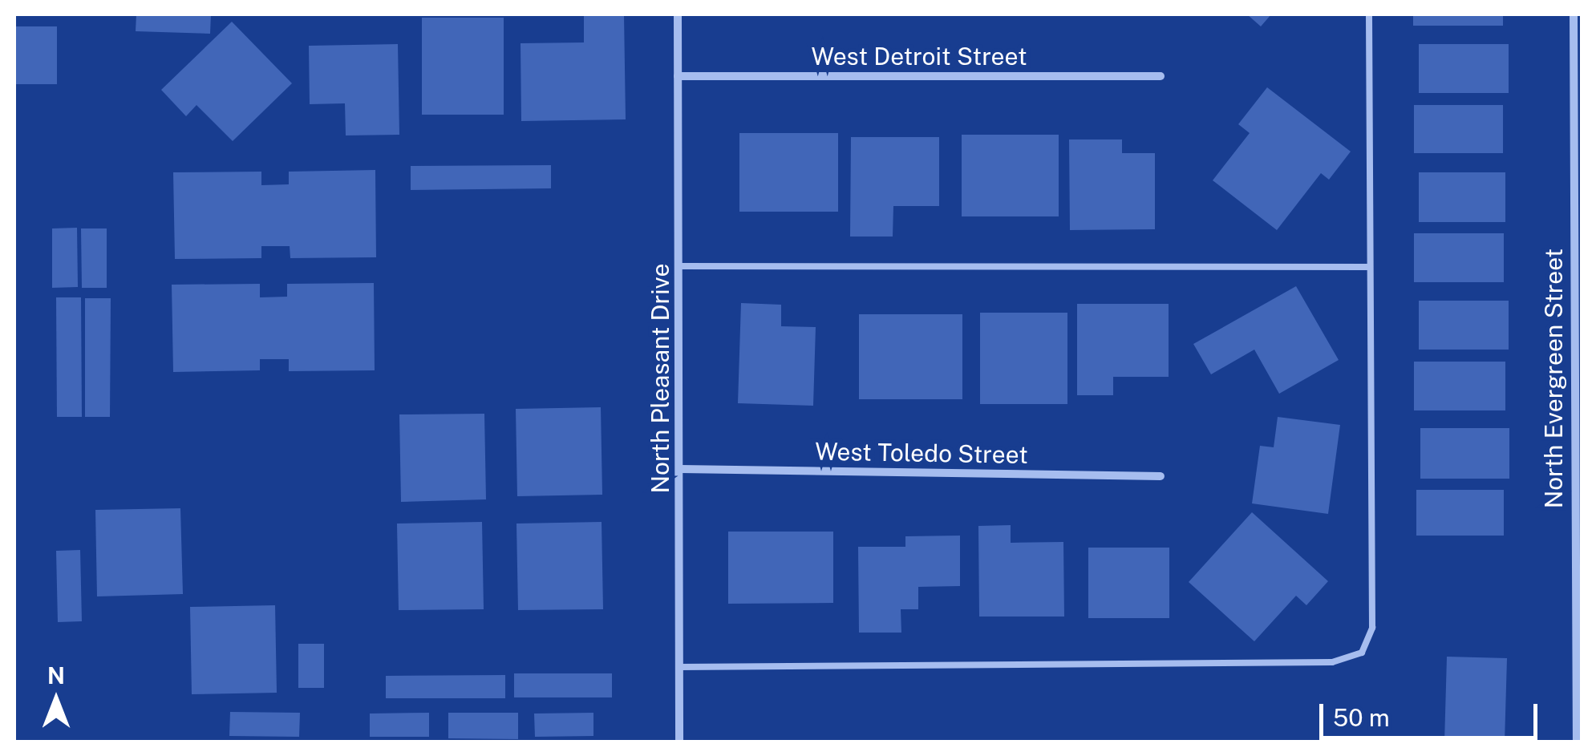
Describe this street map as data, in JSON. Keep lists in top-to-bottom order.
{
  "streets": {
    "street": [
      "West Detroit Street",
      "North Pleasant Drive",
      "North Evergreen Street",
      "West Toledo Street"
    ]
  },
  "crossings": [
    ["West Detroit Street", "North Pleasant Drive"],
    ["North Pleasant Drive", "West Toledo Street"]
  ],
  "scale_bar": "50 m",
  "north": "top"
}
